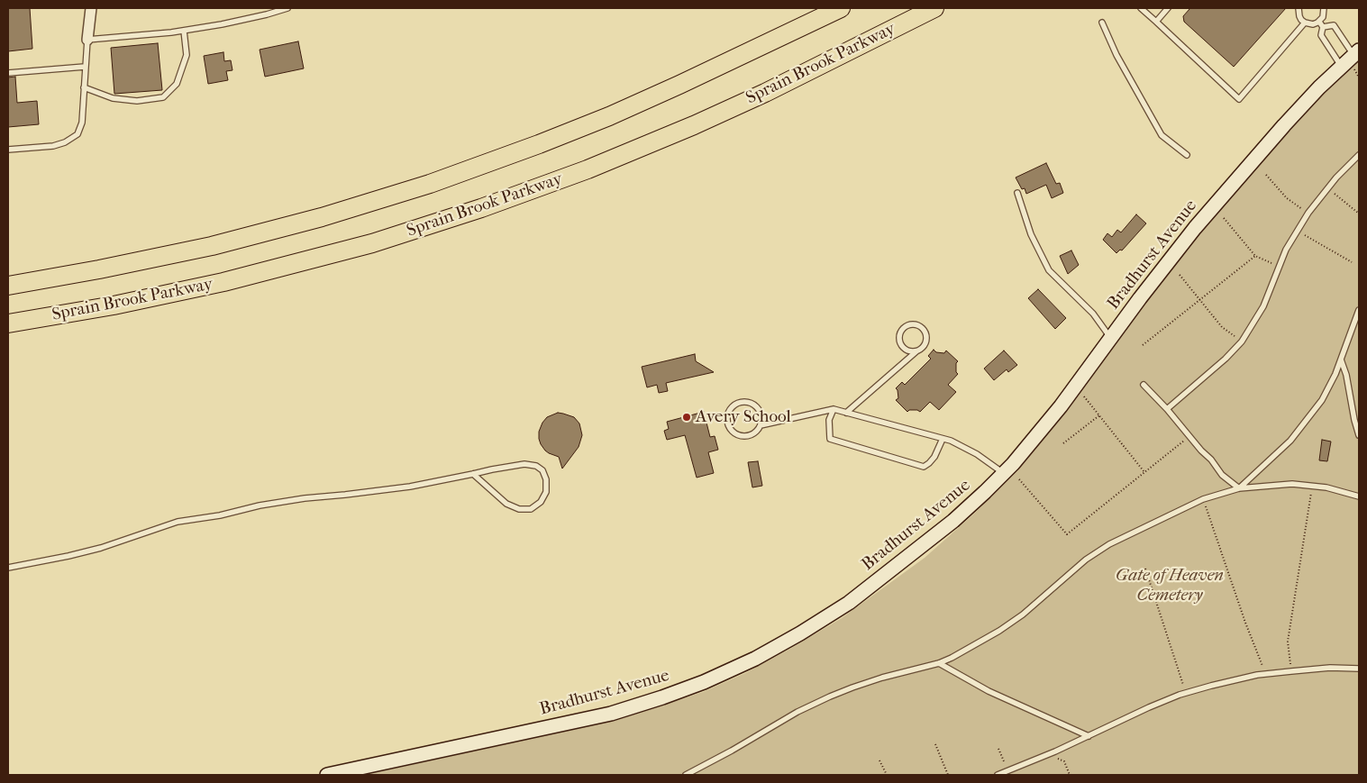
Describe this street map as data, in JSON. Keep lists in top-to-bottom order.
{
  "streets": {
    "highway": ["Sprain Brook Parkway"],
    "main road": ["Bradhurst Avenue"]
  },
  "parks": ["Gate of Heaven Cemetery"],
  "places": ["Avery School"]
}
